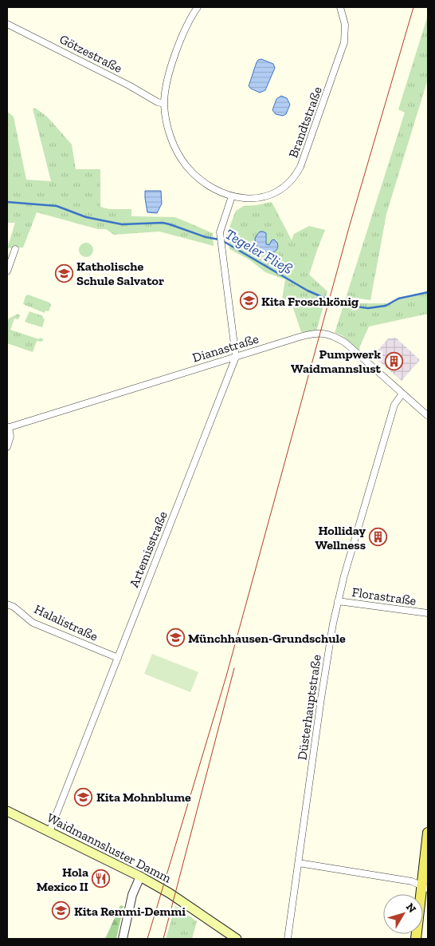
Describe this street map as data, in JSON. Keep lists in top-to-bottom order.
{
  "streets": {
    "main road": ["Waidmannsluster Damm"],
    "street": [
      "Götzestraße",
      "Brandtstraße",
      "Dianastraße",
      "Artemisstraße",
      "Florastraße",
      "Halalistraße",
      "Düsterhauptstraße"
    ]
  },
  "crossings": [
    ["Götzestraße", "Brandtstraße"],
    ["Brandtstraße", "Artemisstraße"],
    ["Dianastraße", "Artemisstraße"],
    ["Dianastraße", "Düsterhauptstraße"],
    ["Artemisstraße", "Halalistraße"],
    ["Artemisstraße", "Waidmannsluster Damm"],
    ["Florastraße", "Düsterhauptstraße"]
  ],
  "water": ["Tegeler Fließ"],
  "places": {
    "school or university": [
      "Katholische Schule Salvator",
      "Kita Froschkönig",
      "Münchhausen-Grundschule",
      "Kita Mohnblume",
      "Kita Remmi-Demmi"
    ],
    "building": ["Pumpwerk Waidmannslust", "Holliday Wellness"],
    "restaurant": ["Hola Mexico II"]
  },
  "north": "top right"
}
